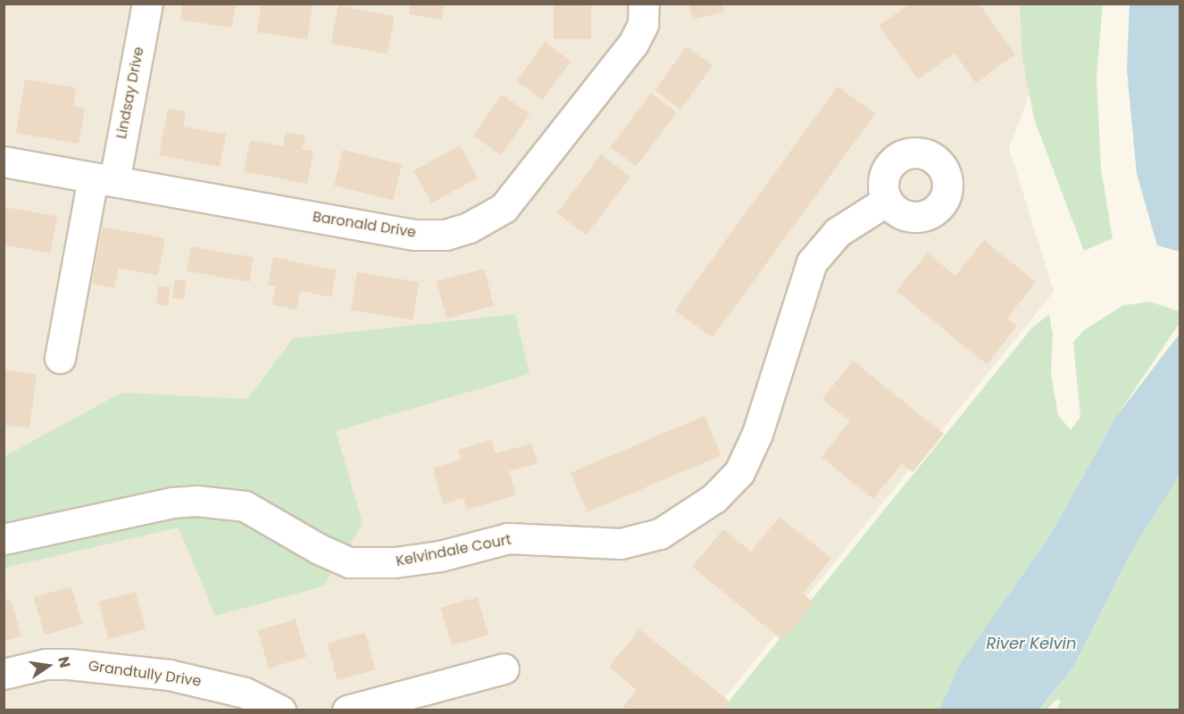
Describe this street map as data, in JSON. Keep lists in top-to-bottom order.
{
  "streets": {
    "street": [
      "Lindsay Drive",
      "Baronald Drive",
      "Kelvindale Court",
      "Grandtully Drive"
    ]
  },
  "crossings": [
    ["Lindsay Drive", "Baronald Drive"]
  ],
  "water": ["River Kelvin"],
  "north": "right"
}
